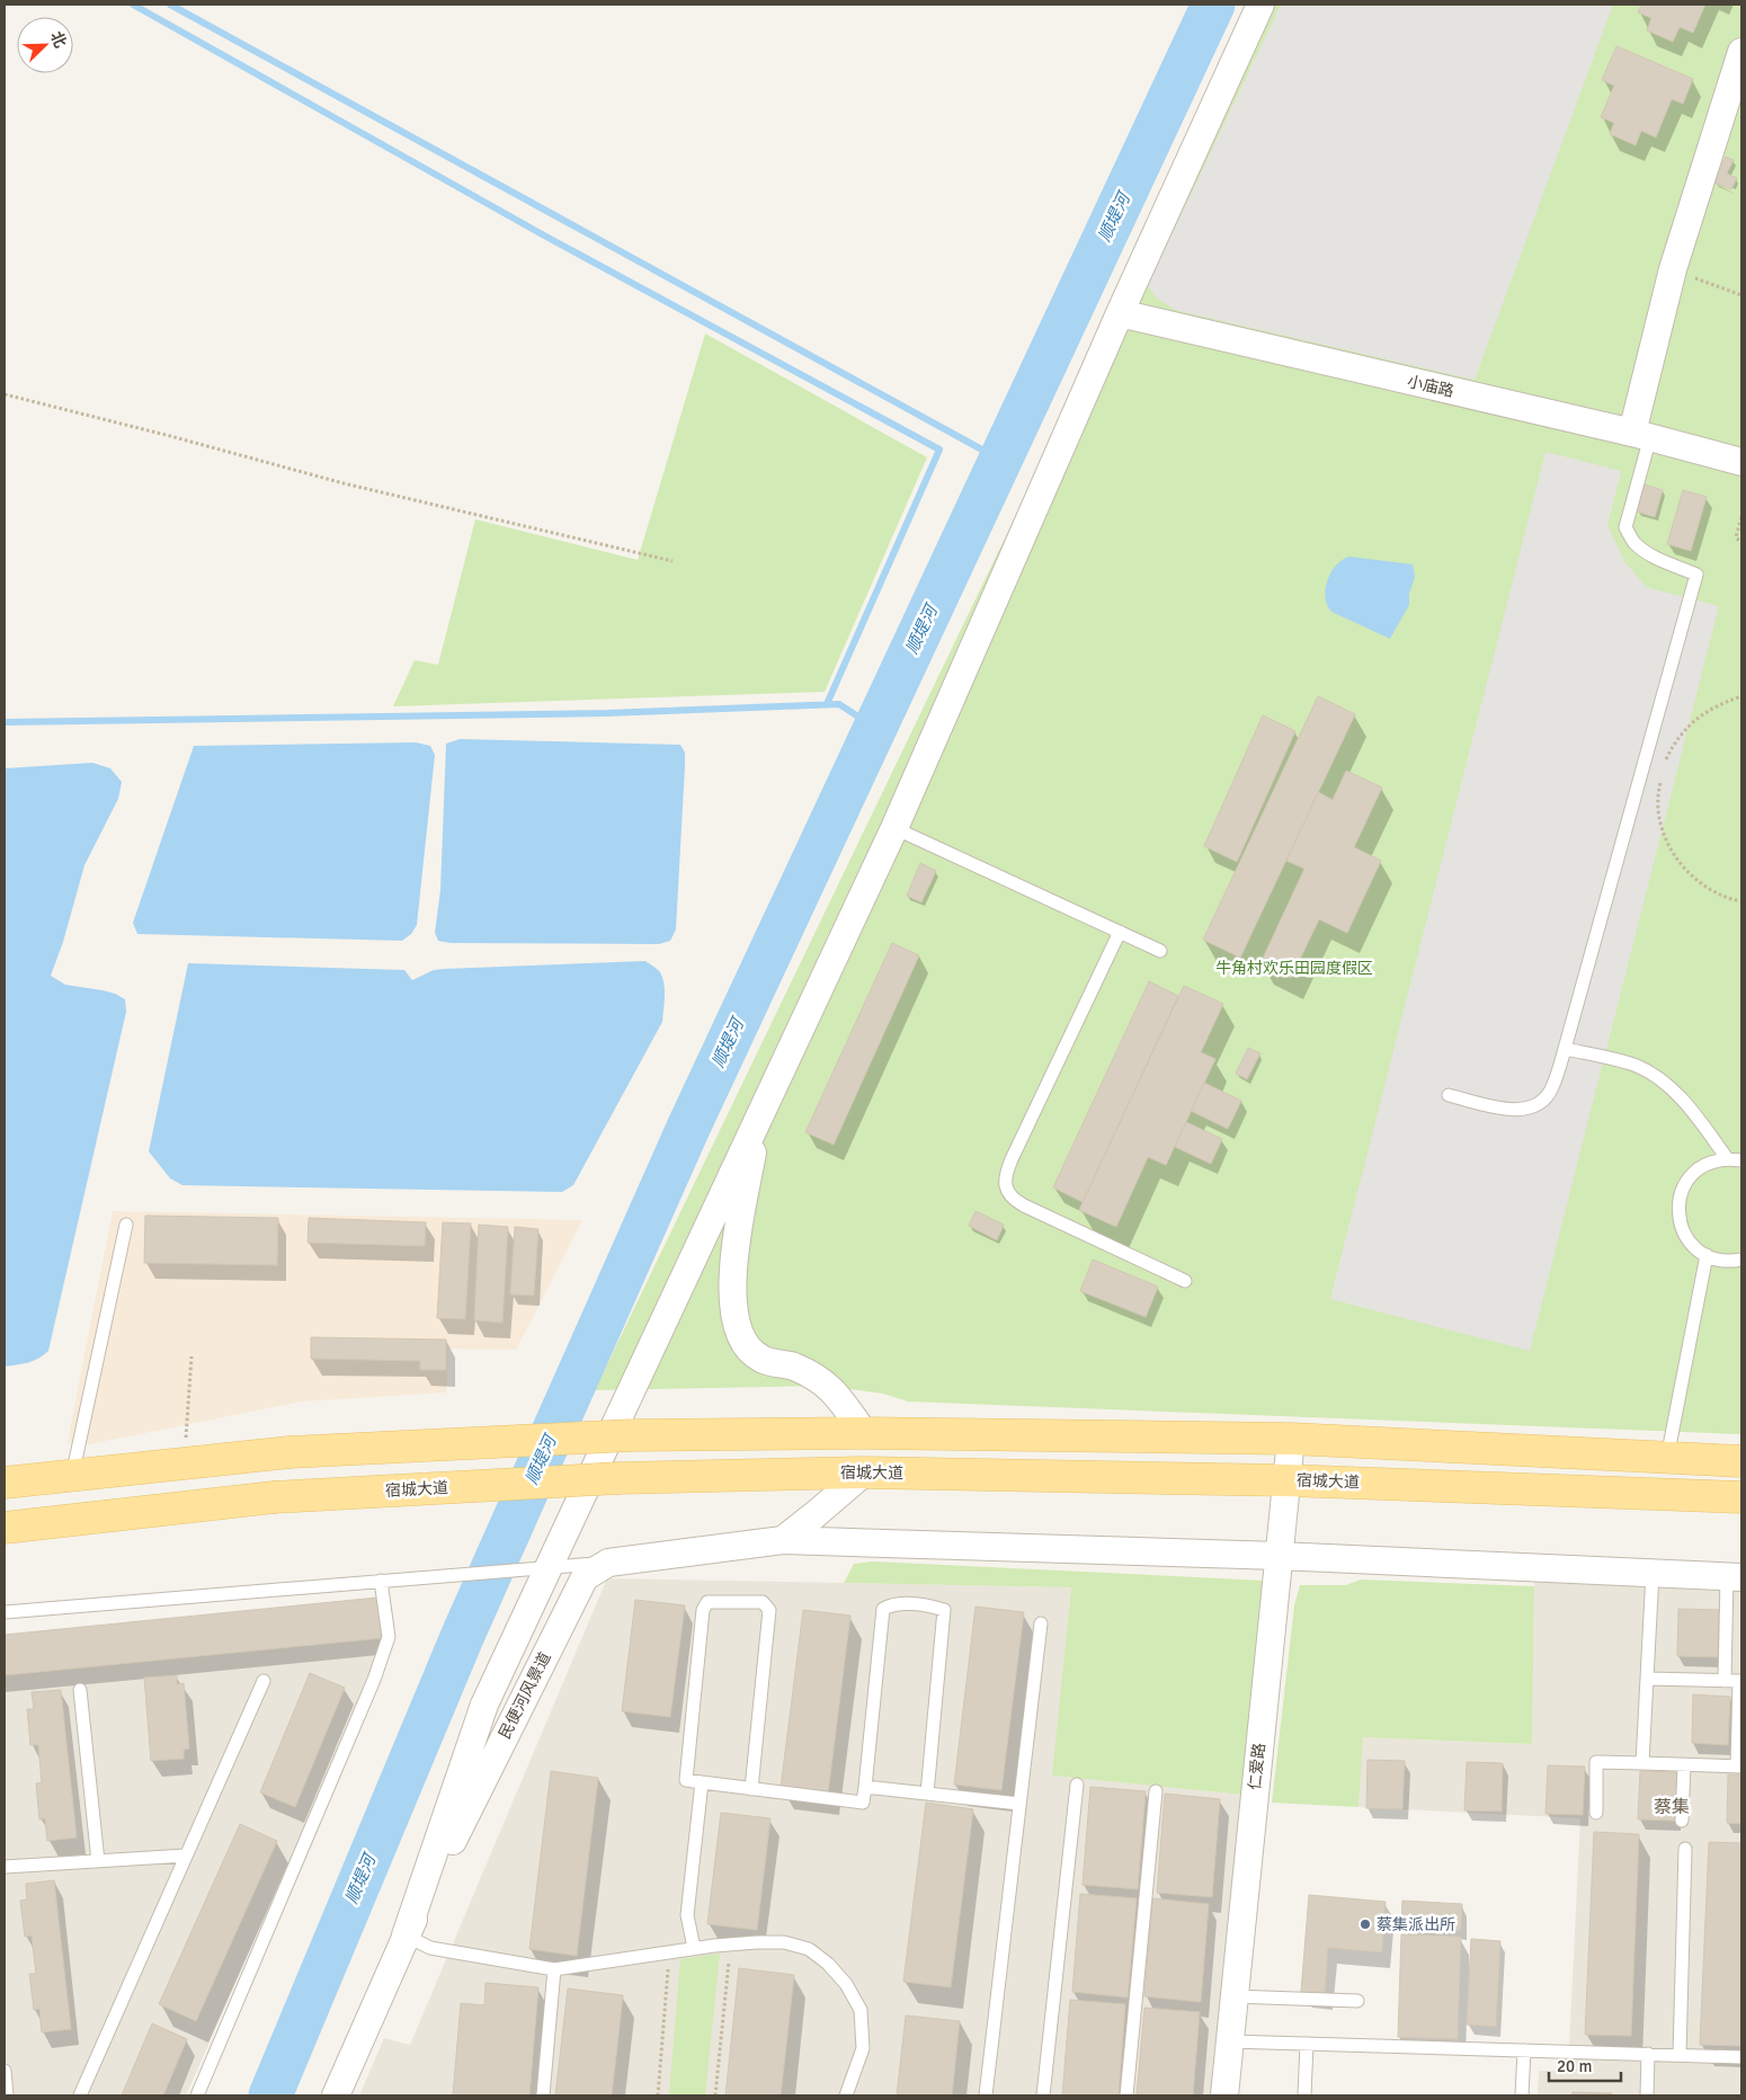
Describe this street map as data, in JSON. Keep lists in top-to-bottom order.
{
  "streets": {
    "main road": ["宿城大道"],
    "street": ["小庙路", "民便河风景道", "仁爱路"]
  },
  "crossings": [
    ["宿城大道", "仁爱路"],
    ["民便河风景道", "仁爱路"]
  ],
  "districts": ["蔡集"],
  "water": ["顺堤河"],
  "parks": ["牛角村欢乐田园度假区"],
  "places": ["蔡集派出所"],
  "scale_bar": "20 m",
  "north": "top right"
}
